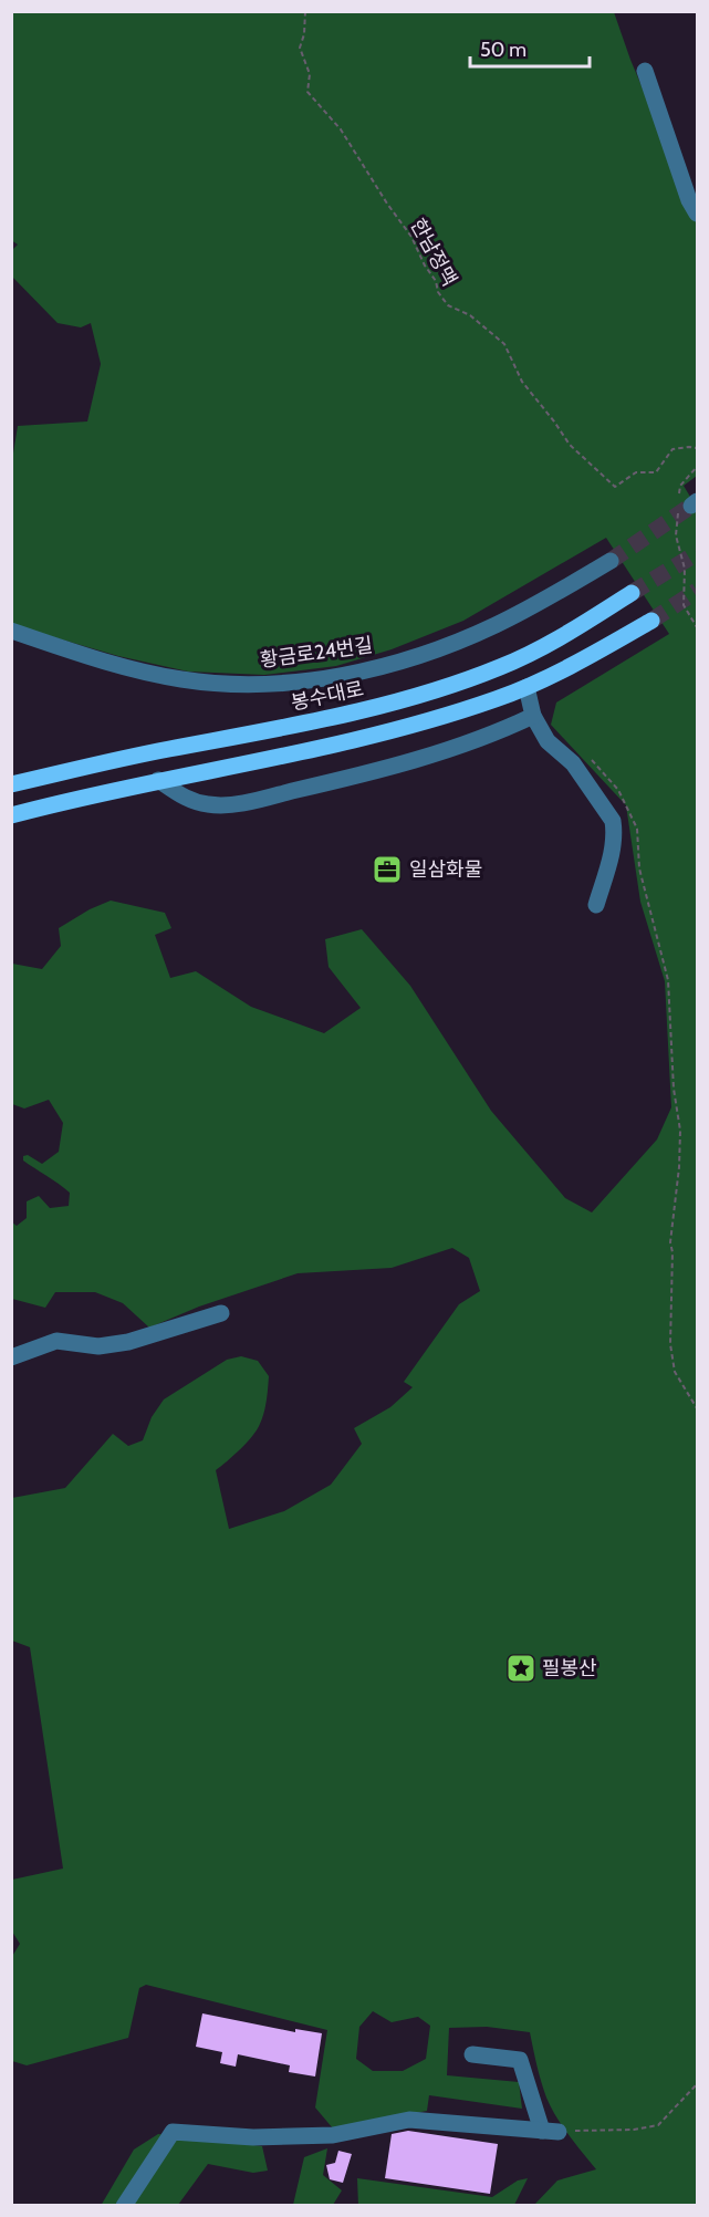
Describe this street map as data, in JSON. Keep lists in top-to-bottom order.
{
  "streets": {
    "main road": ["봉수대로"],
    "street": ["황금로24번길"],
    "path": ["한남정맥"]
  },
  "places": {
    "office": ["일삼화물"],
    "place": ["필봉산"]
  },
  "scale_bar": "50 m"
}
